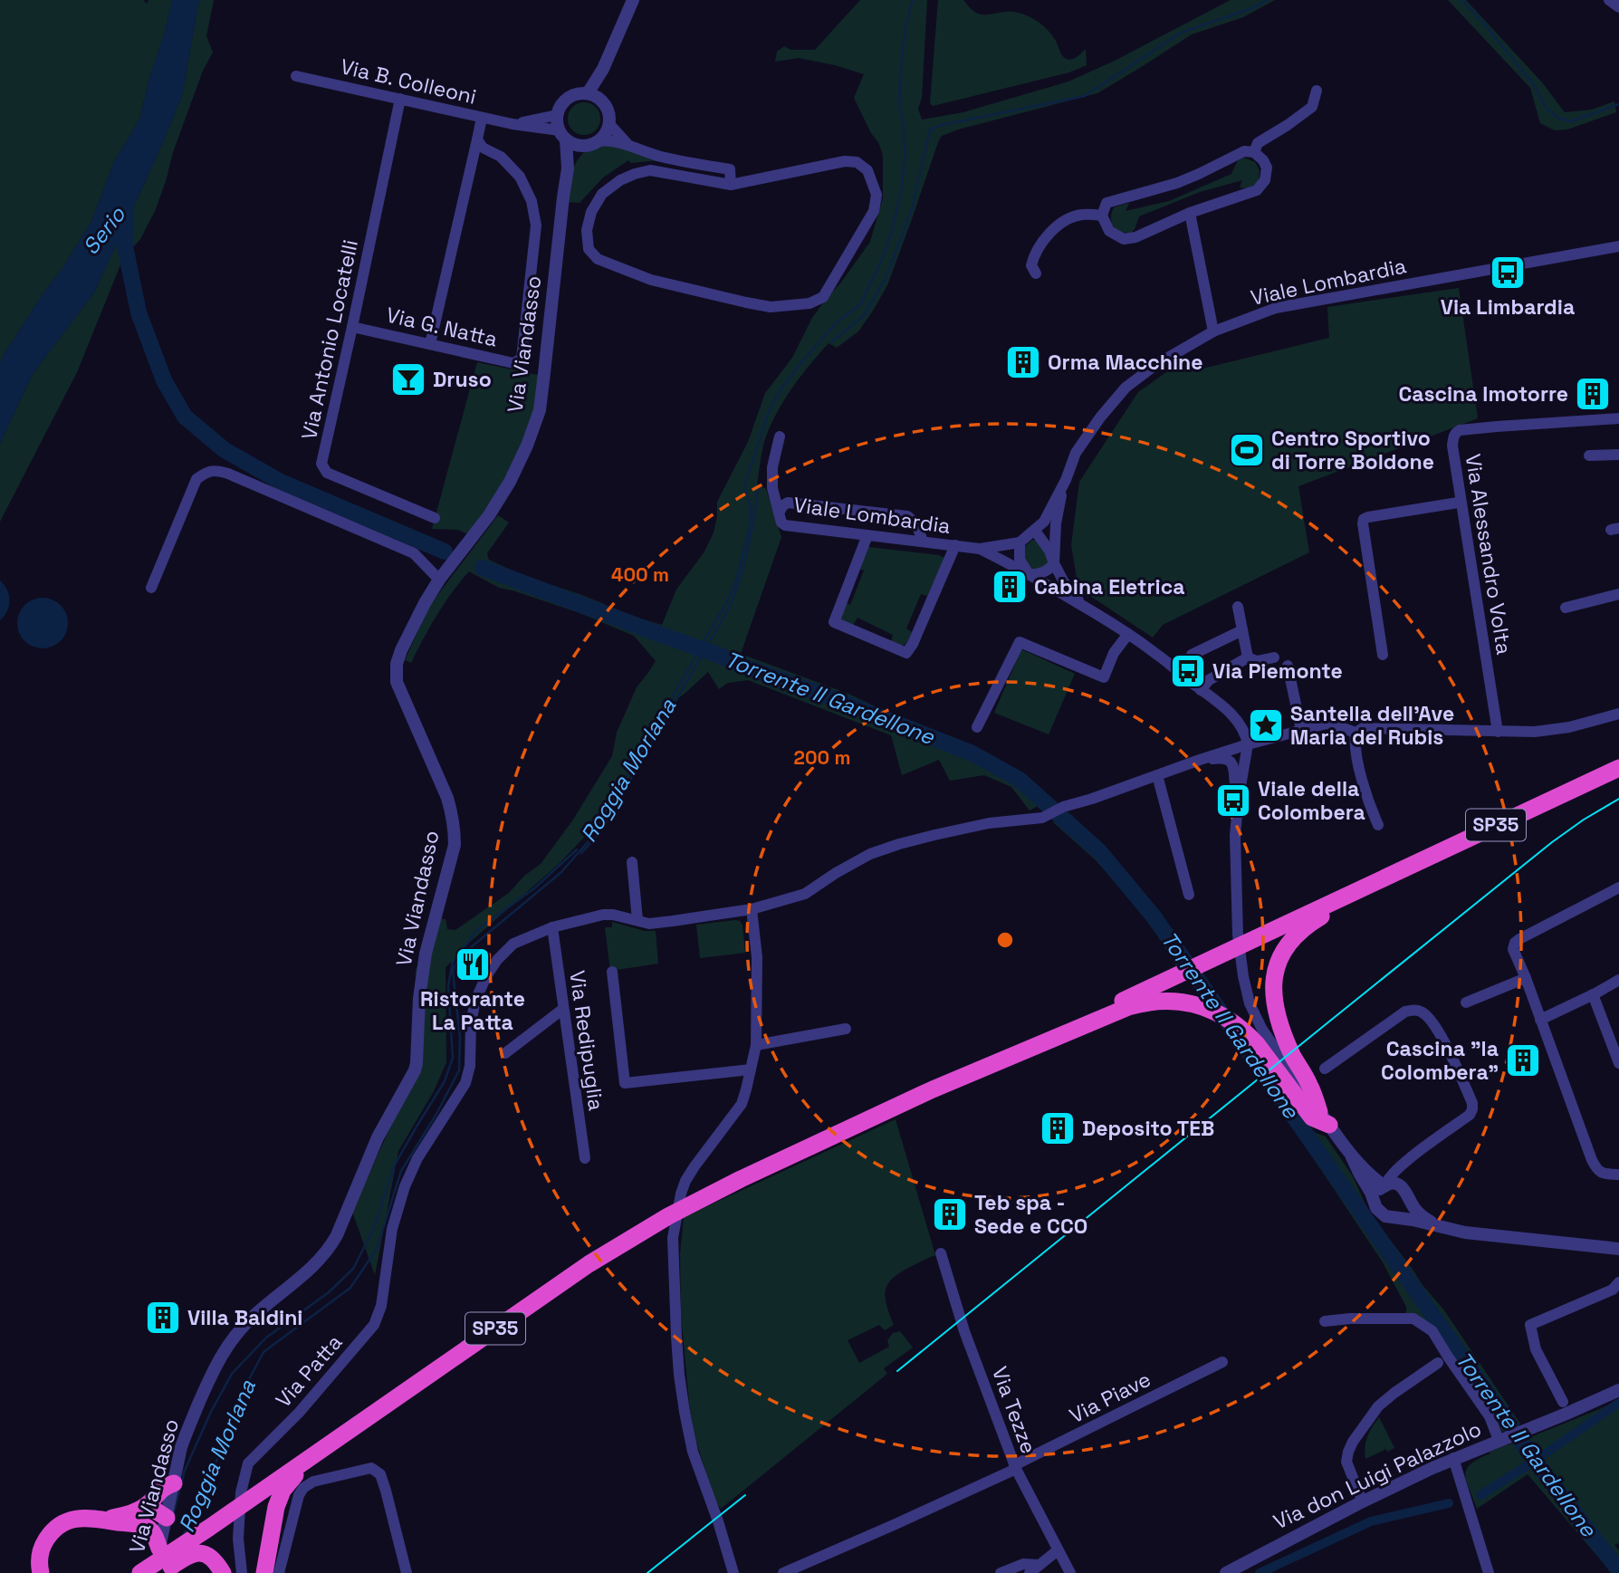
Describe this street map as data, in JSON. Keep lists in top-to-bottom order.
{
  "streets": {
    "highway": ["SP35"],
    "street": [
      "Via B. Colleoni",
      "Viale Lombardia",
      "Via G. Natta",
      "Via Antonio Locatelli",
      "Via Viandasso",
      "Via Alessandro Volta",
      "Via Redipuglia",
      "Via Patta",
      "Via Piave",
      "Via Tezze",
      "Via don Luigi Palazzolo"
    ]
  },
  "crossings": [
    ["Via B. Colleoni", "Via Antonio Locatelli"],
    ["Via B. Colleoni", "Via Viandasso"],
    ["Via G. Natta", "Via Antonio Locatelli"],
    ["Via Viandasso", "SP35"],
    ["Via Redipuglia", "Via Patta"],
    ["Via Piave", "Via Tezze"]
  ],
  "water": ["Serio", "Torrente Il Gardellone", "Roggia Morlana"],
  "places": {
    "bus stop": ["Via Limbardia", "Via Piemonte", "Viale della Colombera"],
    "building": [
      "Orma Macchine",
      "Cascina Imotorre",
      "Cabina Eletrica",
      "Cascina \"la Colombera\"",
      "Deposito TEB",
      "Teb spa - Sede e CCO",
      "Villa Baldini"
    ],
    "bar": ["Druso"],
    "sports": ["Centro Sportivo di Torre Boldone"],
    "place": ["Santella dell'Ave Maria del Rubis"],
    "restaurant": ["Ristorante La Patta"]
  },
  "rings": ["400 m", "200 m"]
}
